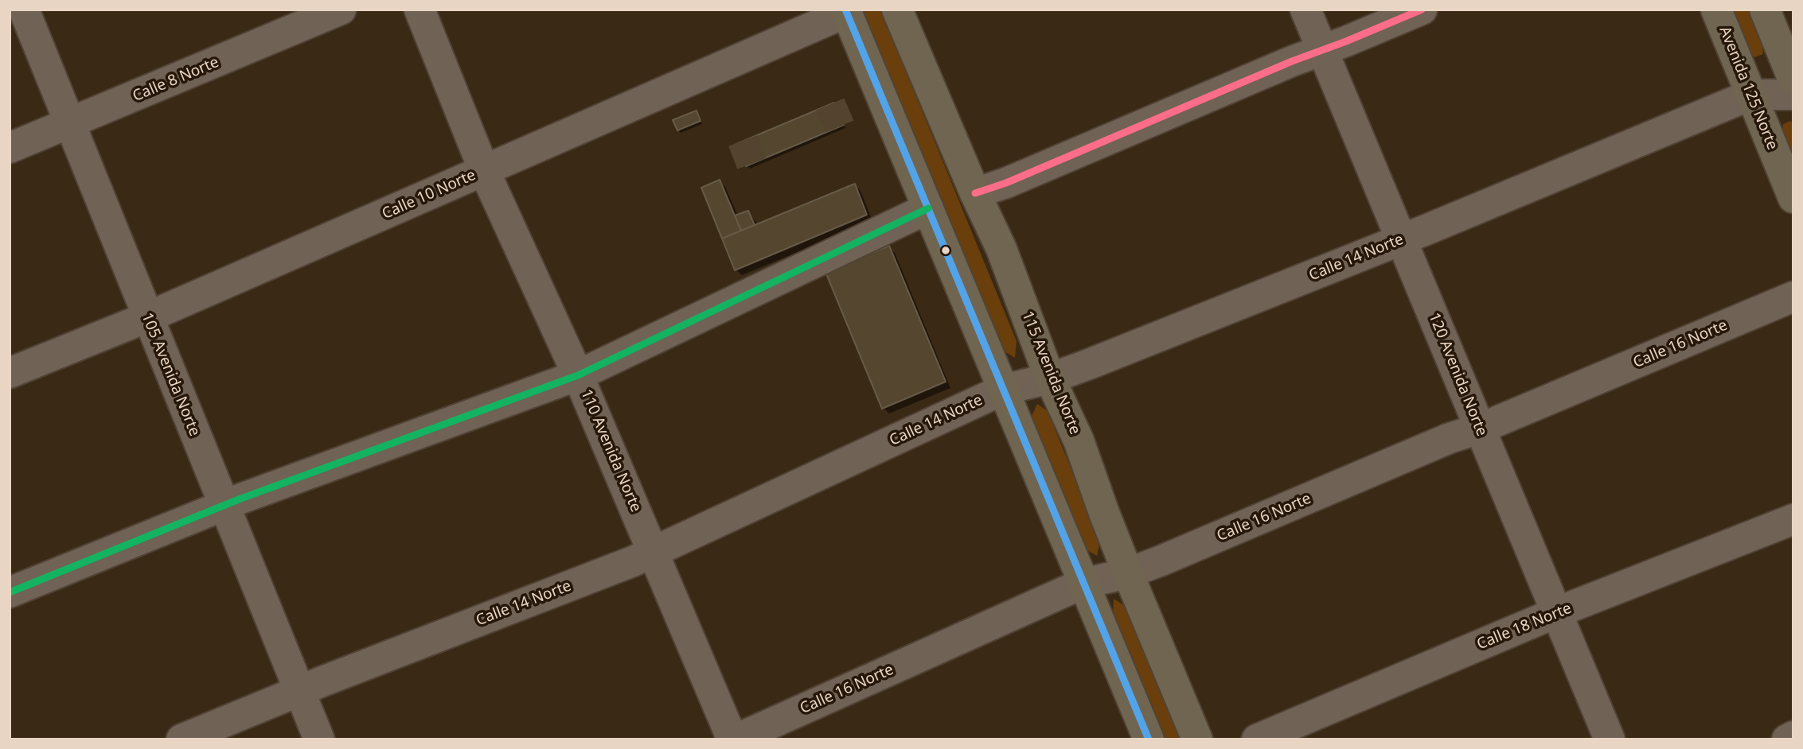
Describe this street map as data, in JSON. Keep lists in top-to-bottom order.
{
  "streets": {
    "main road": ["Avenida 125 Norte", "115 Avenida Norte"],
    "street": [
      "Calle 8 Norte",
      "Calle 10 Norte",
      "Calle 14 Norte",
      "Calle 16 Norte",
      "105 Avenida Norte",
      "120 Avenida Norte",
      "110 Avenida Norte",
      "Calle 18 Norte"
    ]
  },
  "crossings": [
    ["Calle 8 Norte", "105 Avenida Norte"],
    ["Avenida 125 Norte", "Calle 14 Norte"],
    ["Calle 10 Norte", "105 Avenida Norte"],
    ["Calle 10 Norte", "110 Avenida Norte"],
    ["Calle 14 Norte", "115 Avenida Norte"],
    ["Calle 14 Norte", "105 Avenida Norte"],
    ["Calle 14 Norte", "120 Avenida Norte"],
    ["Calle 14 Norte", "110 Avenida Norte"],
    ["Calle 16 Norte", "115 Avenida Norte"],
    ["Calle 16 Norte", "120 Avenida Norte"],
    ["Calle 16 Norte", "110 Avenida Norte"],
    ["120 Avenida Norte", "Calle 18 Norte"]
  ]
}
